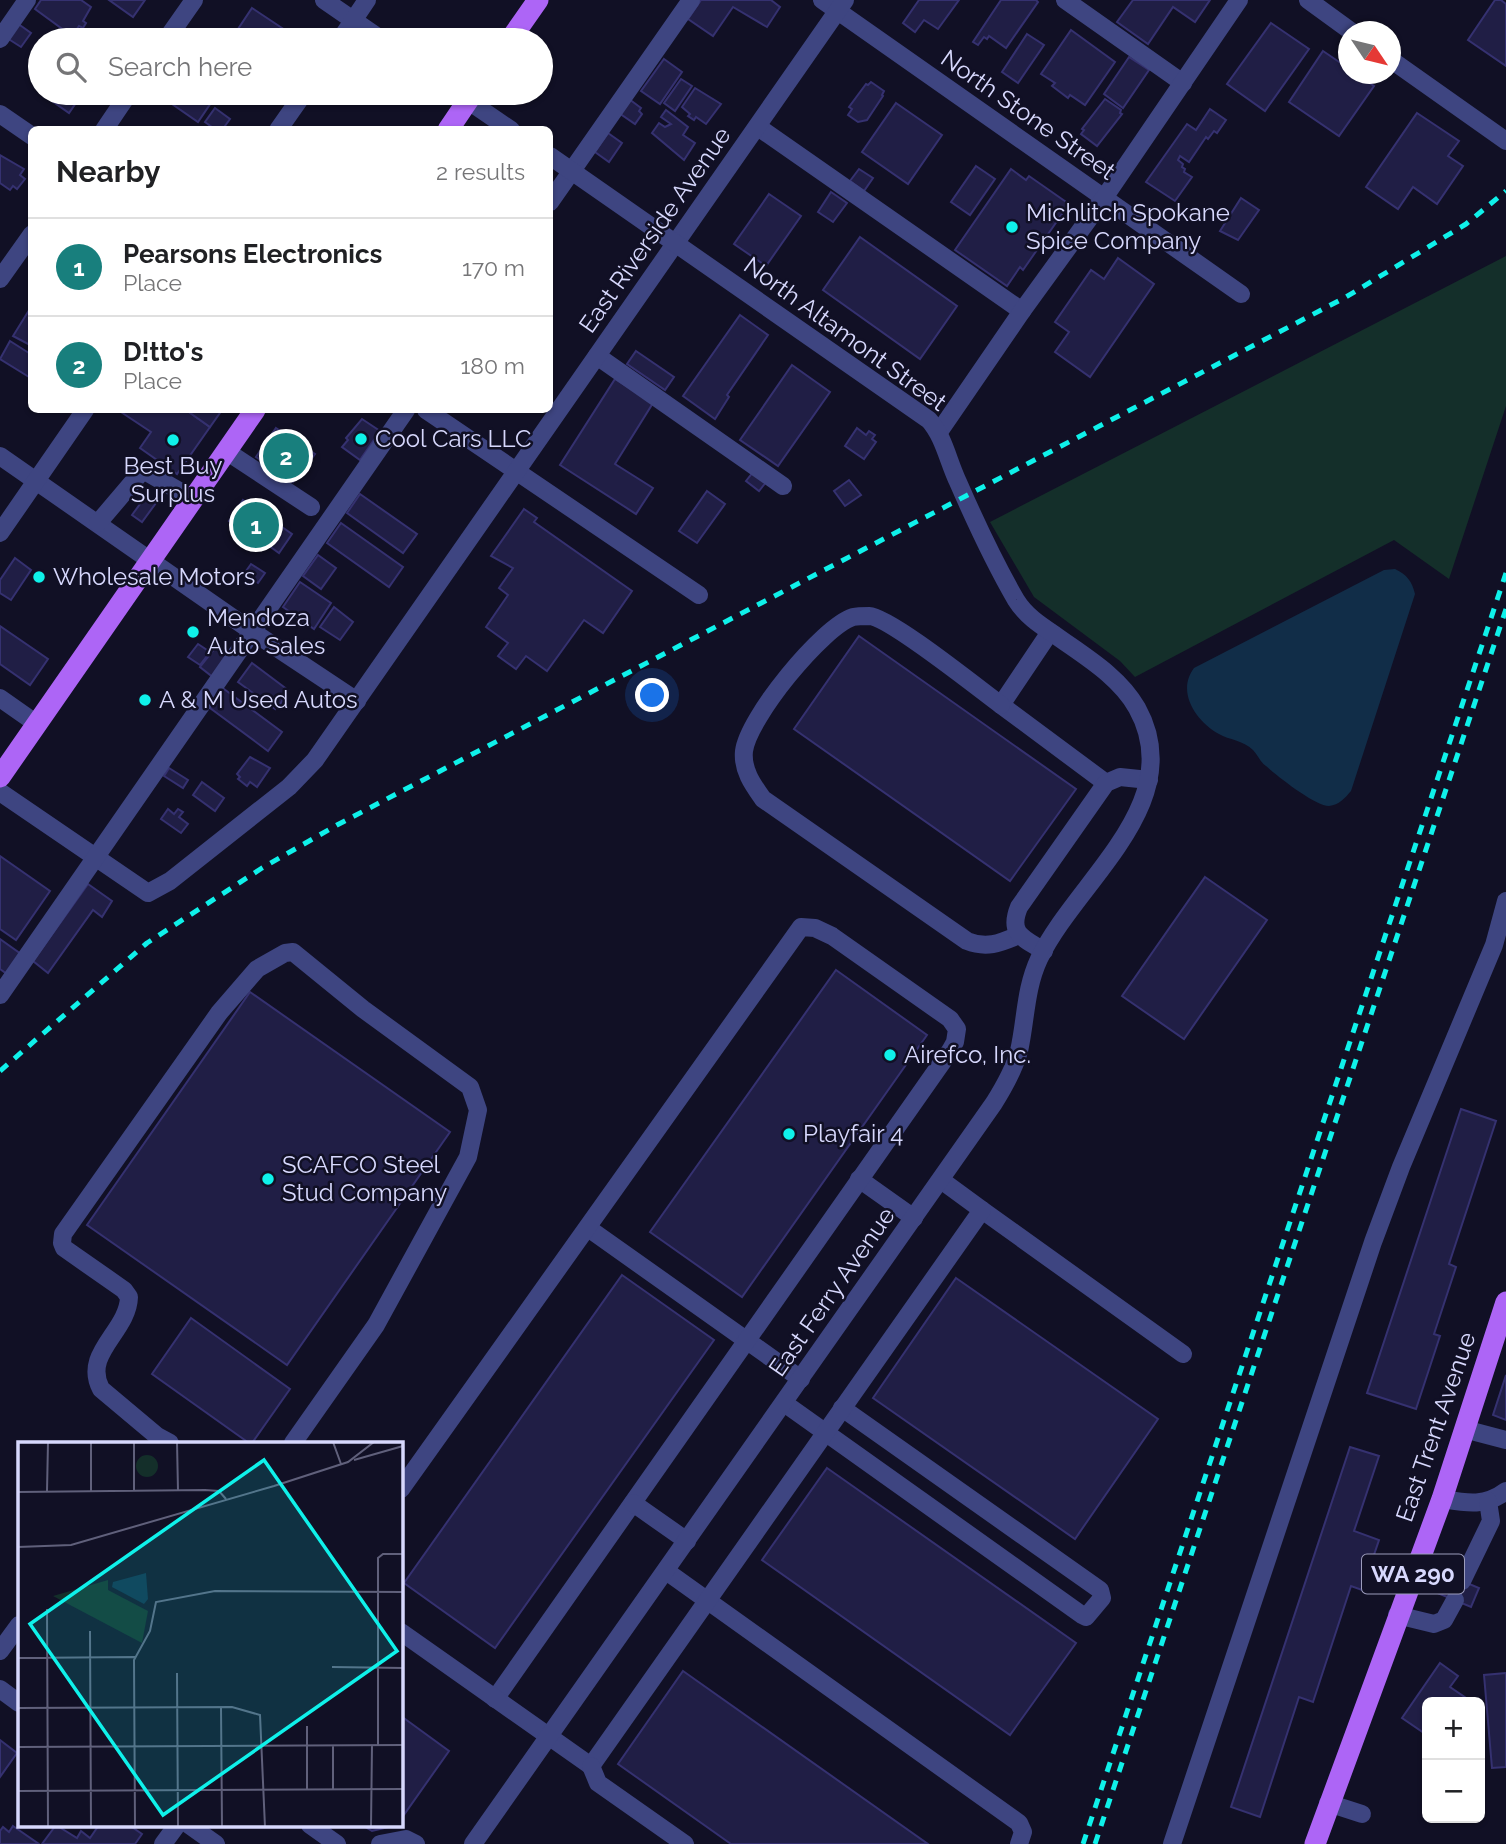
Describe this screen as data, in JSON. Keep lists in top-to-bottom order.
{
  "streets": {
    "main road": ["East Trent Avenue", "WA 290"],
    "street": [
      "North Stone Street",
      "East Riverside Avenue",
      "North Altamont Street",
      "East Ferry Avenue"
    ]
  },
  "crossings": [
    ["North Stone Street", "East Riverside Avenue"],
    ["East Riverside Avenue", "North Altamont Street"],
    ["North Altamont Street", "East Ferry Avenue"]
  ],
  "places": [
    "Michlitch Spokane Spice Company",
    "Cool Cars LLC",
    "Best Buy Surplus",
    "Wholesale Motors",
    "Mendoza Auto Sales",
    "A & M Used Autos",
    "Airefco, Inc.",
    "Playfair 4",
    "SCAFCO Steel Stud Company"
  ],
  "north": "bottom right",
  "page": {
    "search": "Search here",
    "heading": ["Nearby", "2 results"],
    "list": [
      {
        "mark": "1",
        "name": "Pearsons Electronics",
        "note": "Place",
        "value": "170 m"
      },
      {
        "mark": "2",
        "name": "D!tto's",
        "note": "Place",
        "value": "180 m"
      }
    ],
    "pins": ["2", "1"],
    "map_buttons": ["+", "−"]
  }
}
